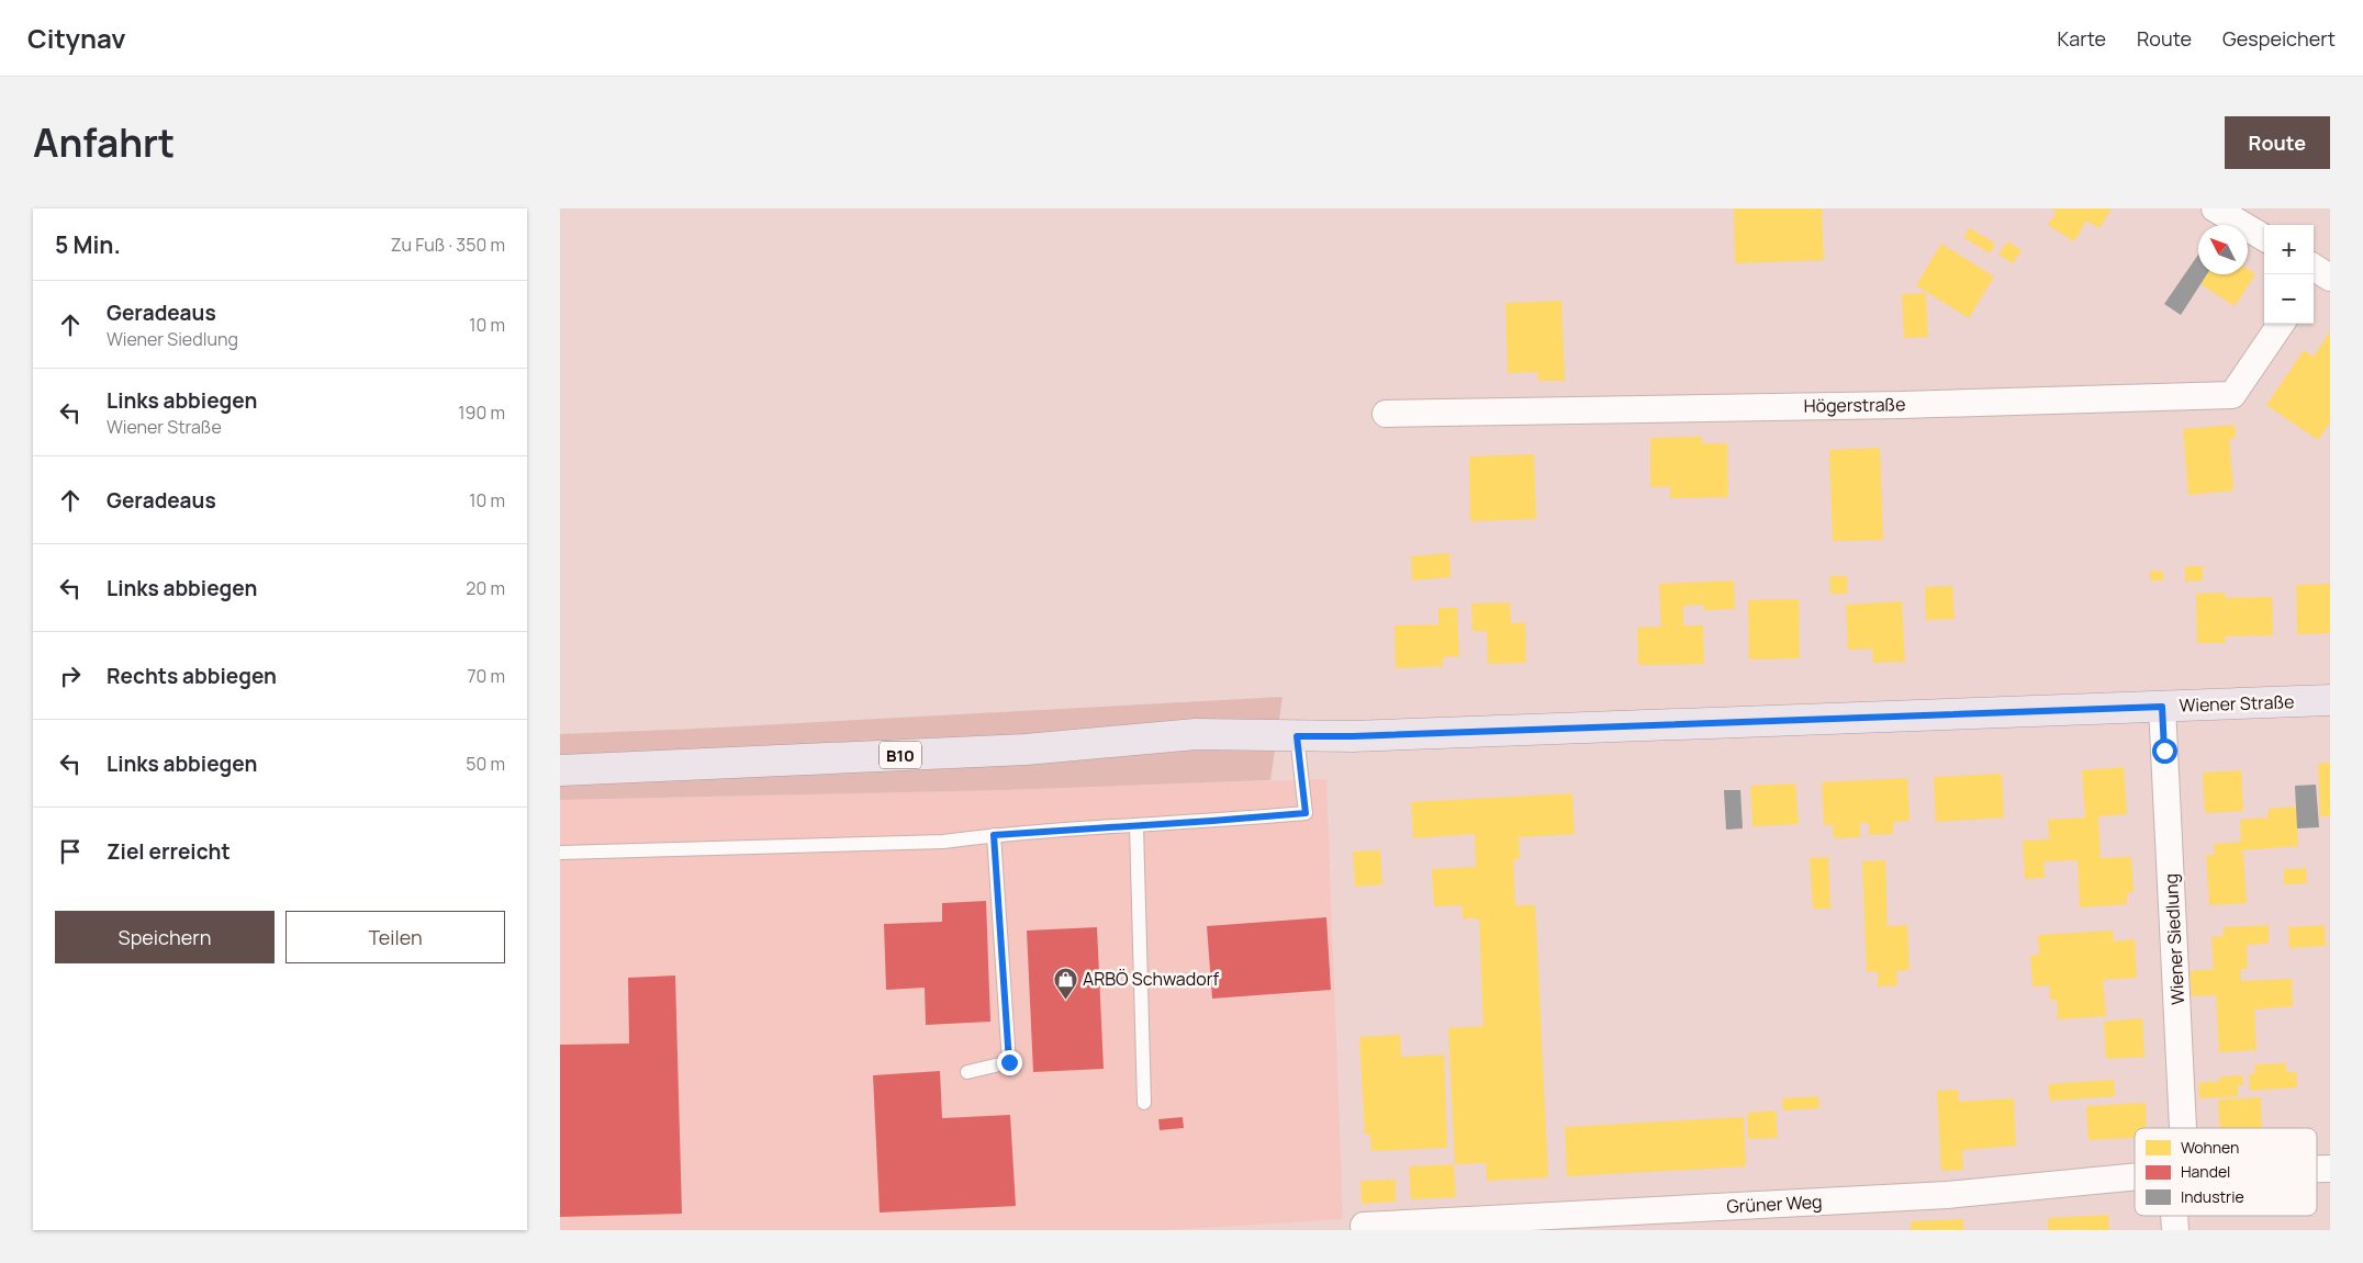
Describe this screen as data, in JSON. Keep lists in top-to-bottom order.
{
  "streets": {
    "main road": ["Wiener Straße", "B10"],
    "street": ["Högerstraße", "Wiener Siedlung", "Grüner Weg"]
  },
  "crossings": [
    ["Wiener Straße", "B10"],
    ["Wiener Straße", "Wiener Siedlung"]
  ],
  "places": {
    "shop": ["ARBÖ Schwadorf"]
  },
  "legend": ["Wohnen", "Handel", "Industrie"],
  "north": "top left",
  "page": {
    "header": "Citynav",
    "nav": ["Karte", "Route", "Gespeichert"],
    "title": "Anfahrt",
    "buttons": [
      "Route",
      ["Speichern", "Teilen"]
    ],
    "heading": ["5 Min.", "Zu Fuß · 350 m"],
    "map_buttons": ["+", "−"],
    "list": [
      ["Geradeaus", "Wiener Siedlung", "10 m"],
      ["Links abbiegen", "Wiener Straße", "190 m"],
      ["Geradeaus", "10 m"],
      ["Links abbiegen", "20 m"],
      ["Rechts abbiegen", "70 m"],
      ["Links abbiegen", "50 m"],
      "Ziel erreicht"
    ]
  }
}
